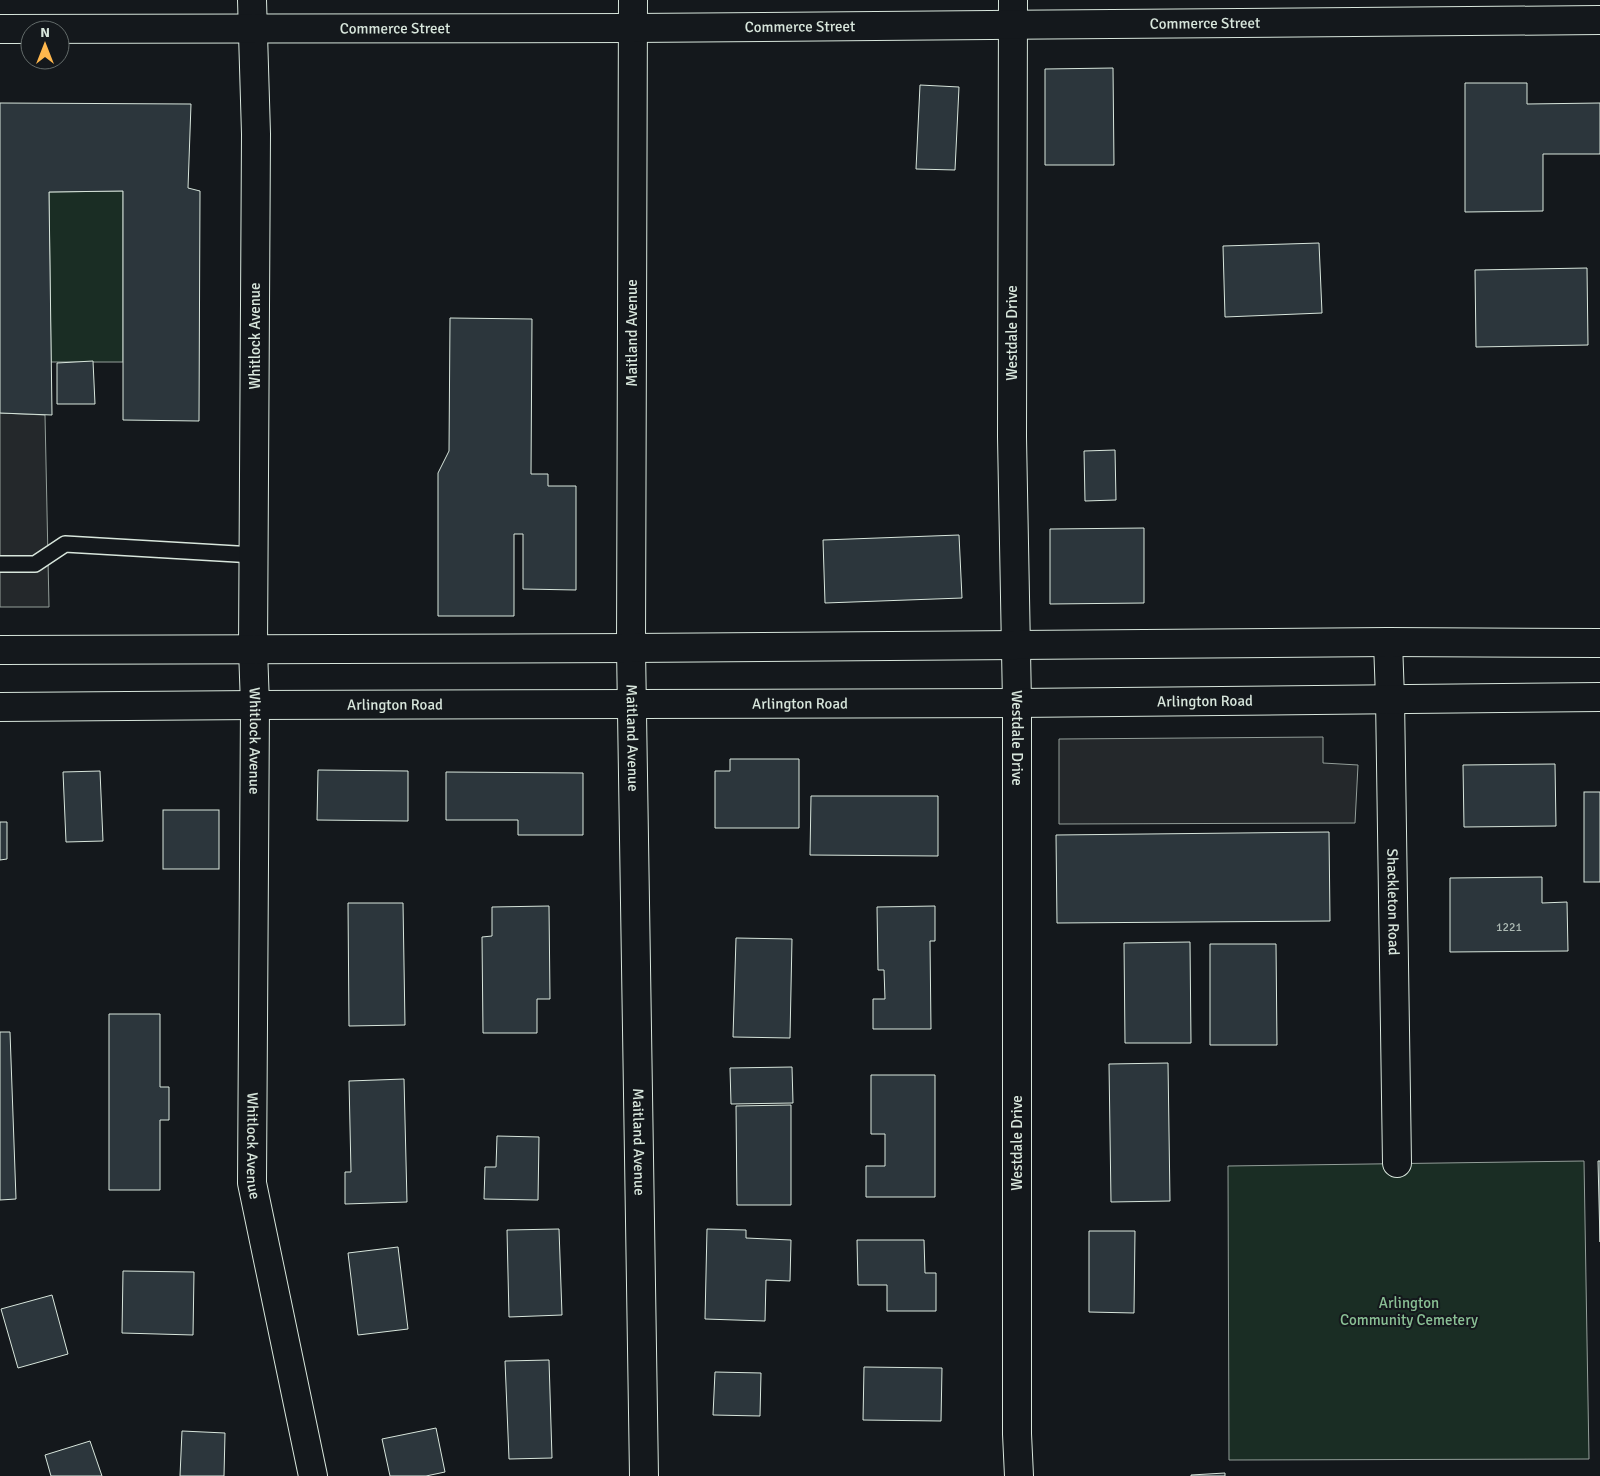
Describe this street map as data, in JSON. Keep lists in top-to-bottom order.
{
  "streets": {
    "street": [
      "Commerce Street",
      "Maitland Avenue",
      "Westdale Drive",
      "Whitlock Avenue",
      "Arlington Road",
      "Shackleton Road"
    ]
  },
  "crossings": [
    ["Commerce Street", "Maitland Avenue"],
    ["Commerce Street", "Westdale Drive"],
    ["Commerce Street", "Whitlock Avenue"],
    ["Maitland Avenue", "Arlington Road"],
    ["Westdale Drive", "Arlington Road"],
    ["Whitlock Avenue", "Arlington Road"],
    ["Arlington Road", "Shackleton Road"]
  ],
  "parks": ["Arlington Community Cemetery"],
  "house_numbers": ["1221"],
  "north": "top"
}
